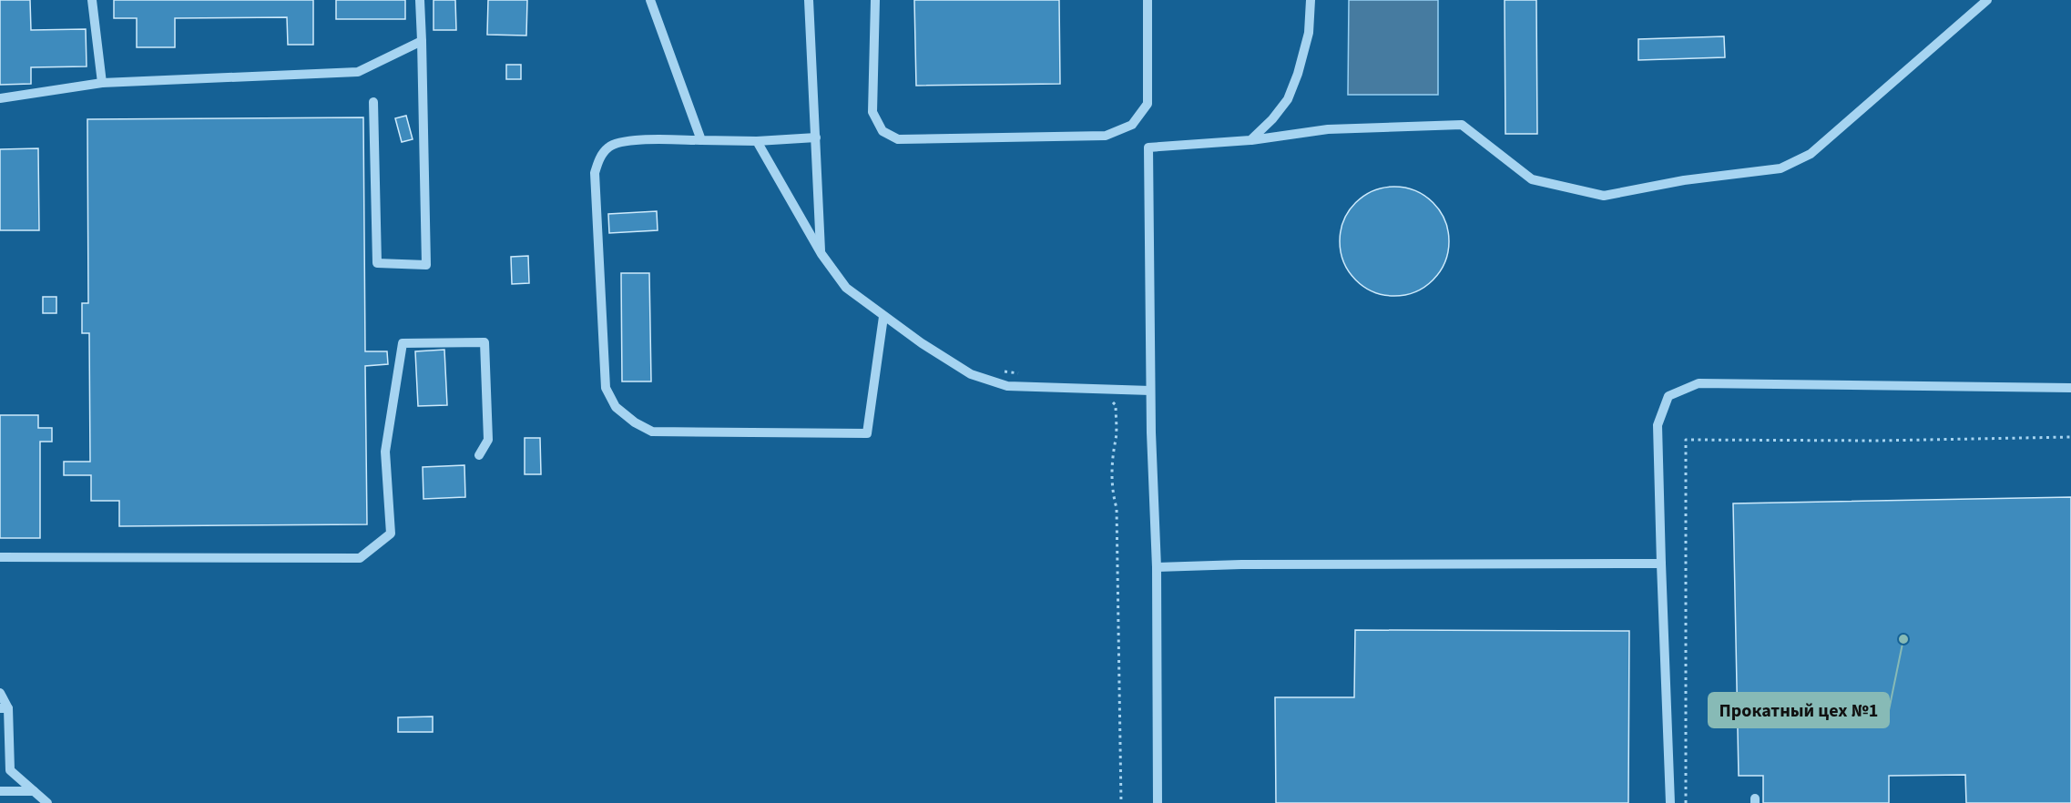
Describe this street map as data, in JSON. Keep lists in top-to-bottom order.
{
  "places": ["Прокатный цех №1"]
}
